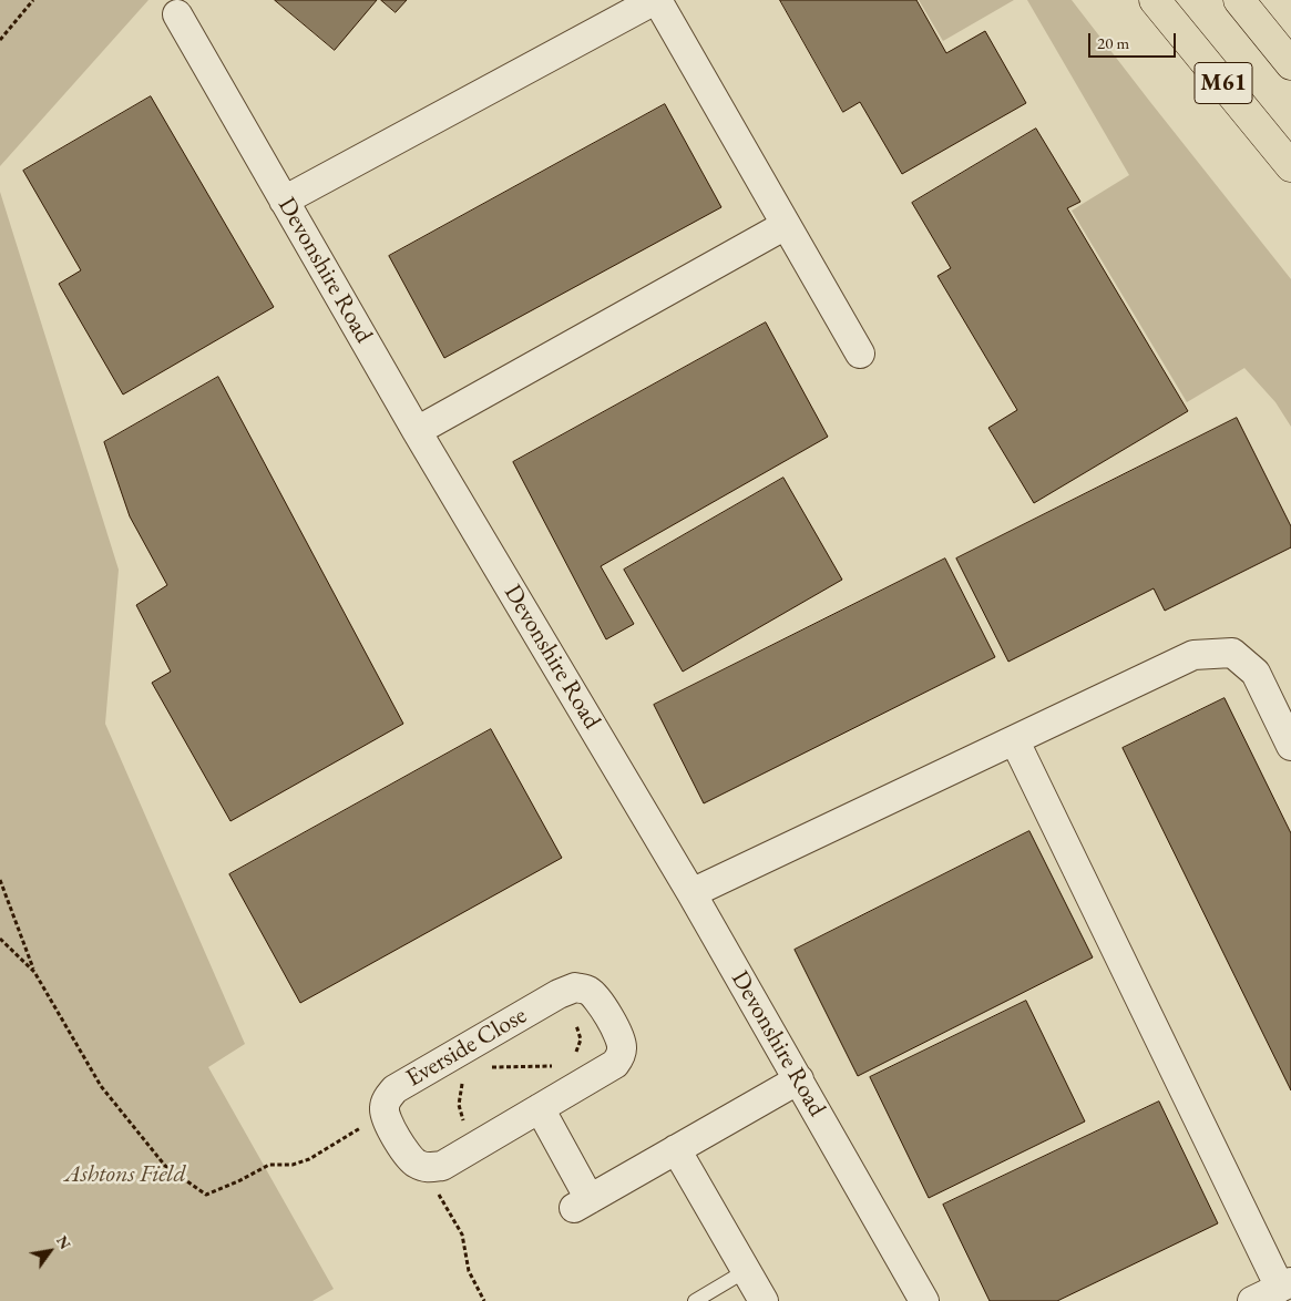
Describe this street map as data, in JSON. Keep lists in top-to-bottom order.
{
  "streets": {
    "highway": ["M61"],
    "street": ["Devonshire Road", "Everside Close"]
  },
  "parks": ["Ashtons Field"],
  "scale_bar": "20 m",
  "north": "top right"
}
